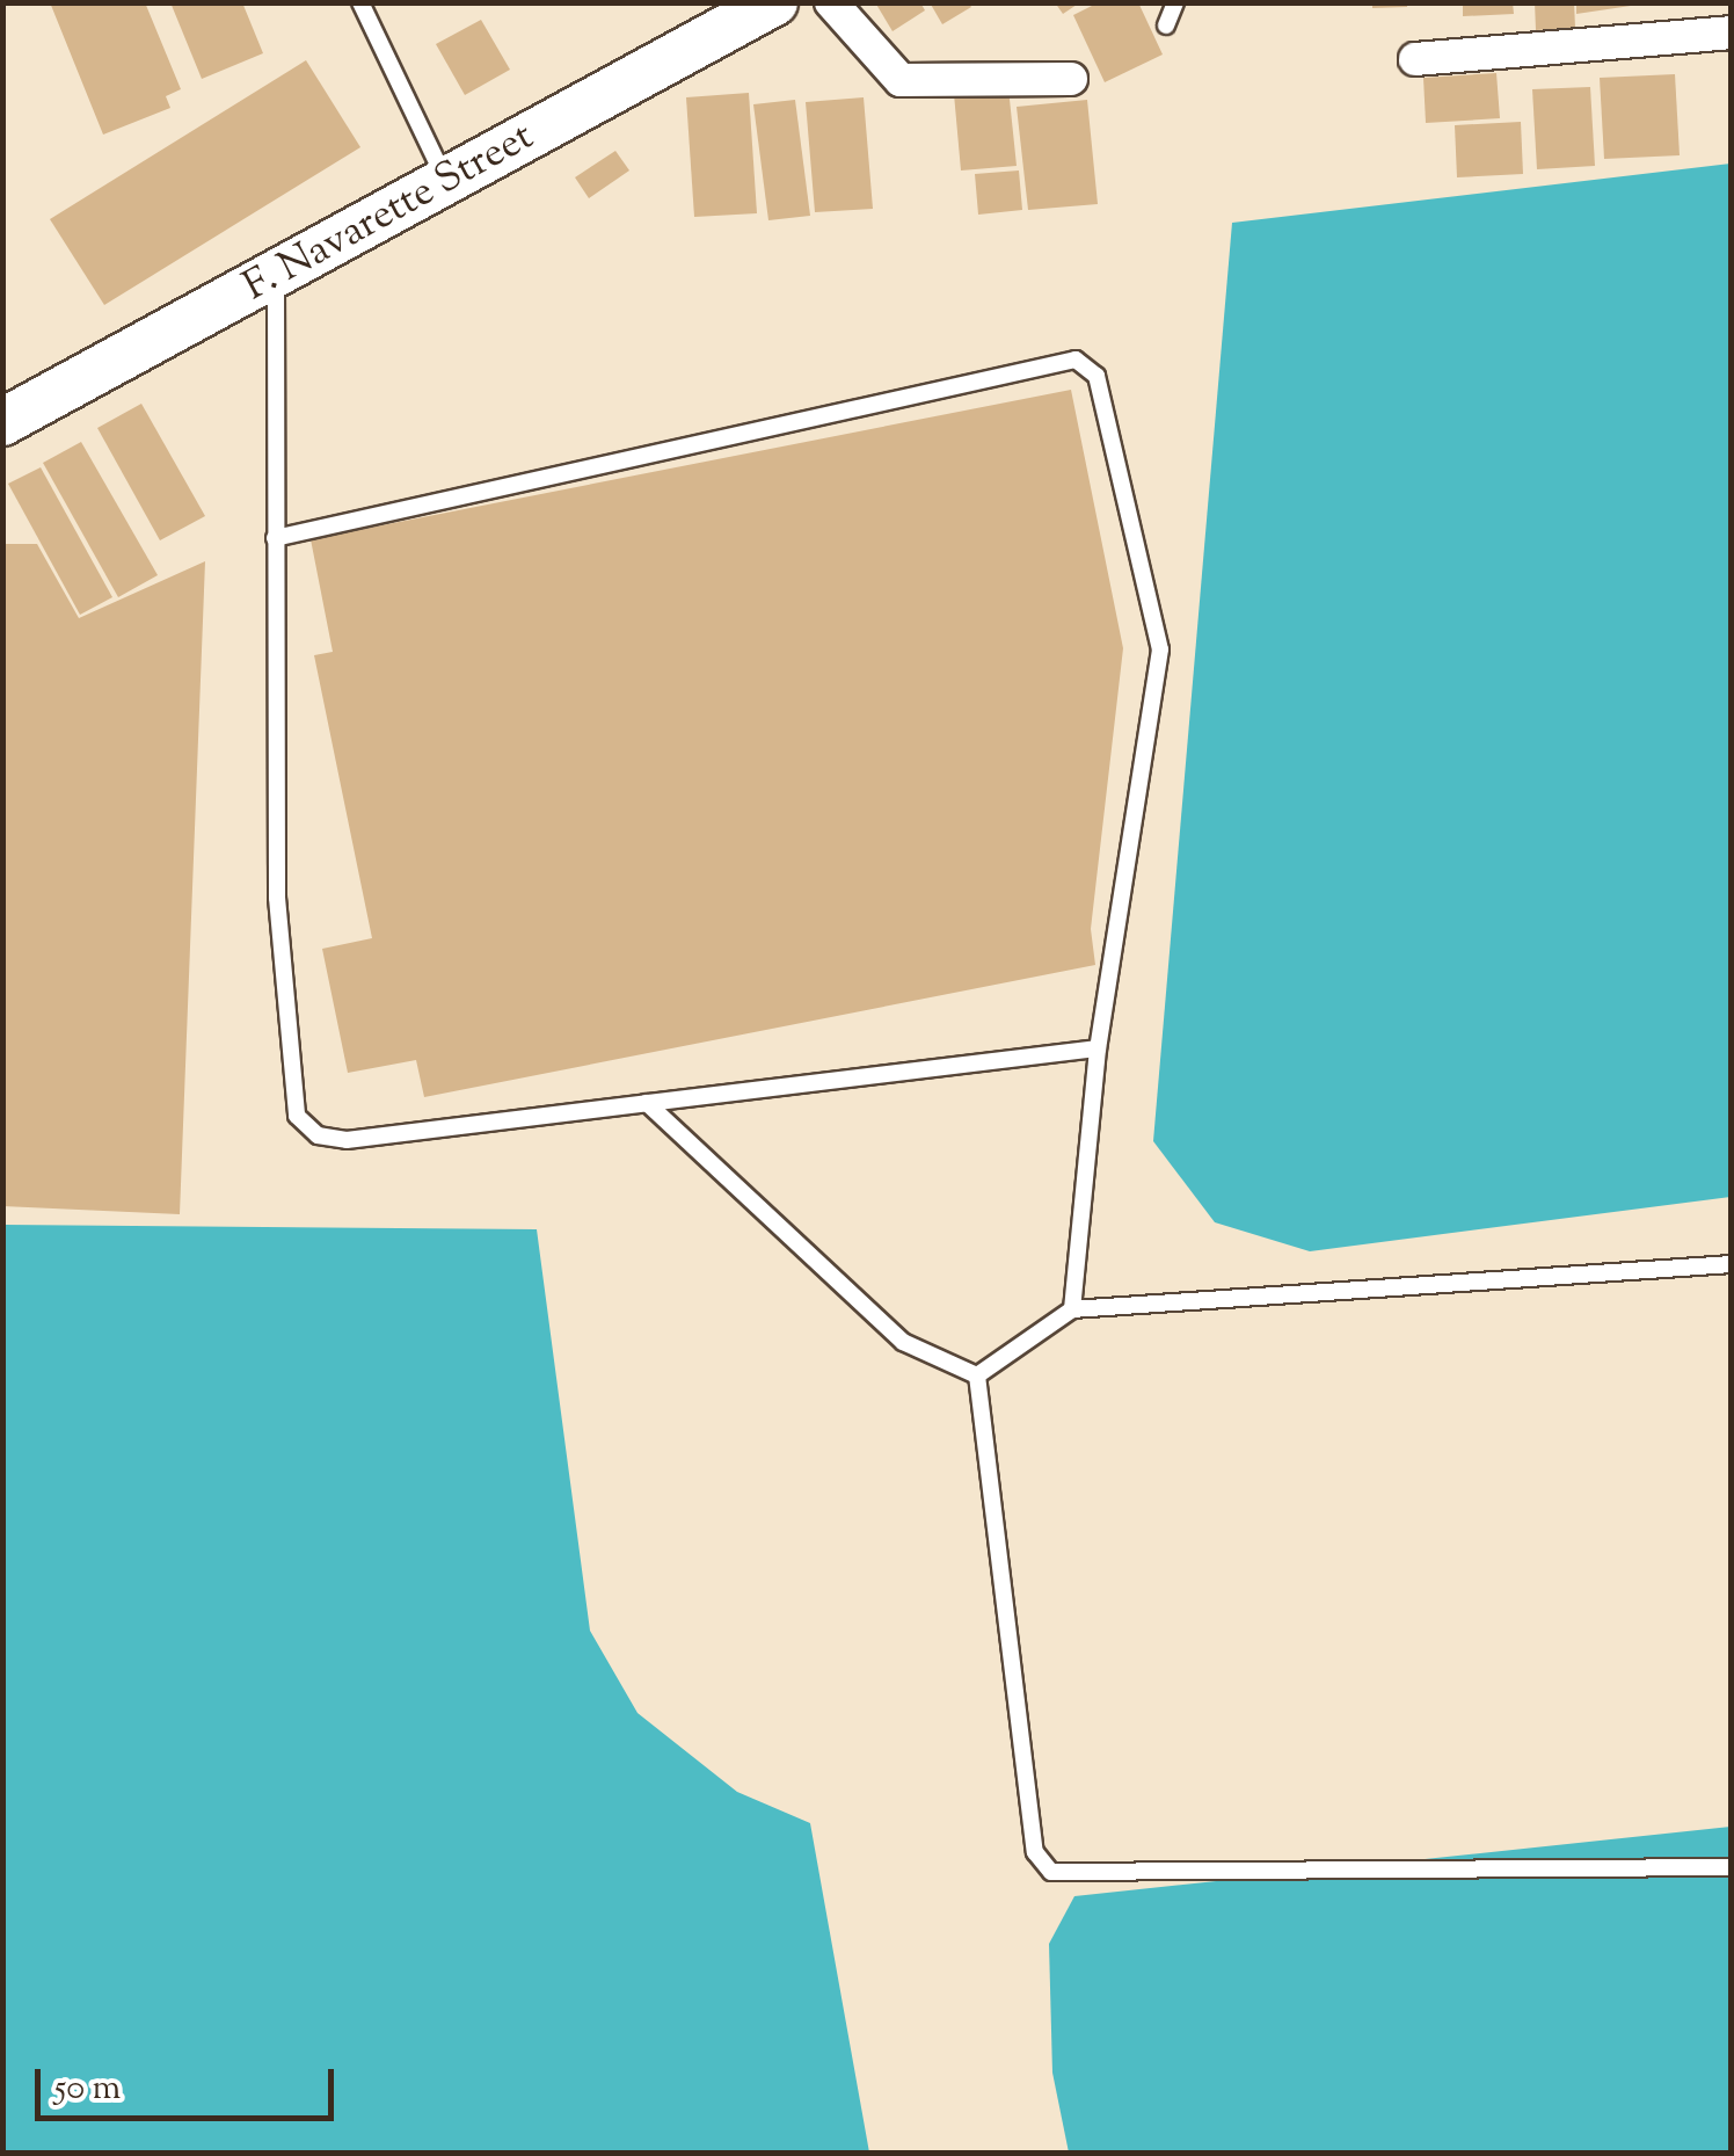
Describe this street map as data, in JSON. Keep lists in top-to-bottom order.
{
  "streets": {
    "main road": ["F. Navarette Street"]
  },
  "scale_bar": "50 m"
}
